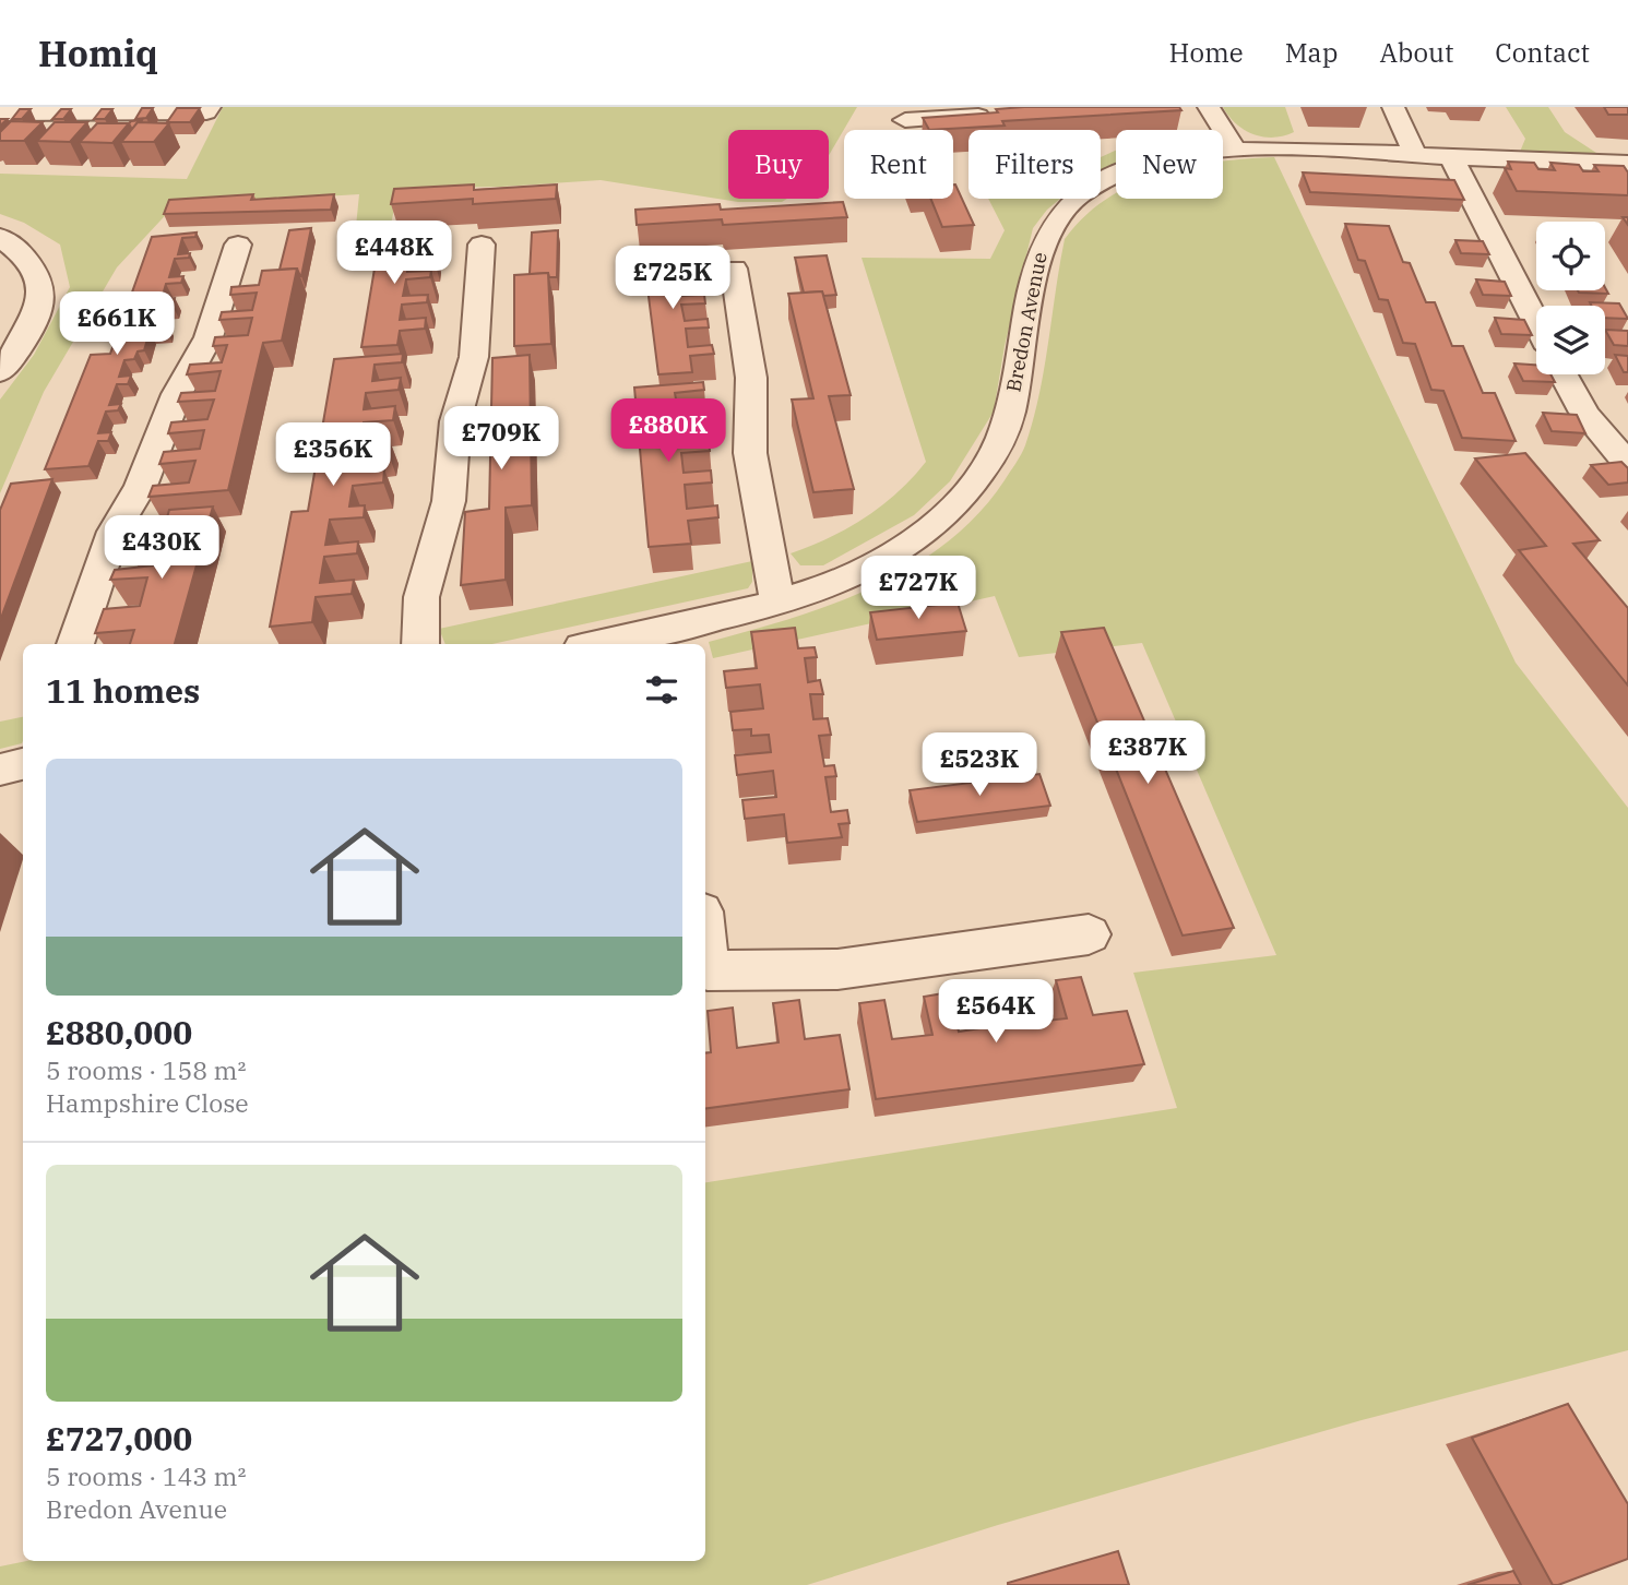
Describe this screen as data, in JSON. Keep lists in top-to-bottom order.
{
  "streets": {
    "street": ["Bredon Avenue"]
  },
  "page": {
    "header": "Homiq",
    "nav": [
      "Home",
      "Map",
      "About",
      "Contact"
    ],
    "chip": [
      "Buy",
      "Rent",
      "Filters",
      "New"
    ],
    "price": [
      "£448K",
      "£725K",
      "£661K",
      "£880K",
      "£709K",
      "£356K",
      "£430K",
      "£727K",
      "£387K",
      "£523K",
      "£564K"
    ],
    "heading": "11 homes",
    "list": [
      {
        "name": "£880,000",
        "note": "5 rooms · 158 m² · Hampshire Close"
      },
      {
        "name": "£727,000",
        "note": "5 rooms · 143 m² · Bredon Avenue"
      }
    ]
  }
}
